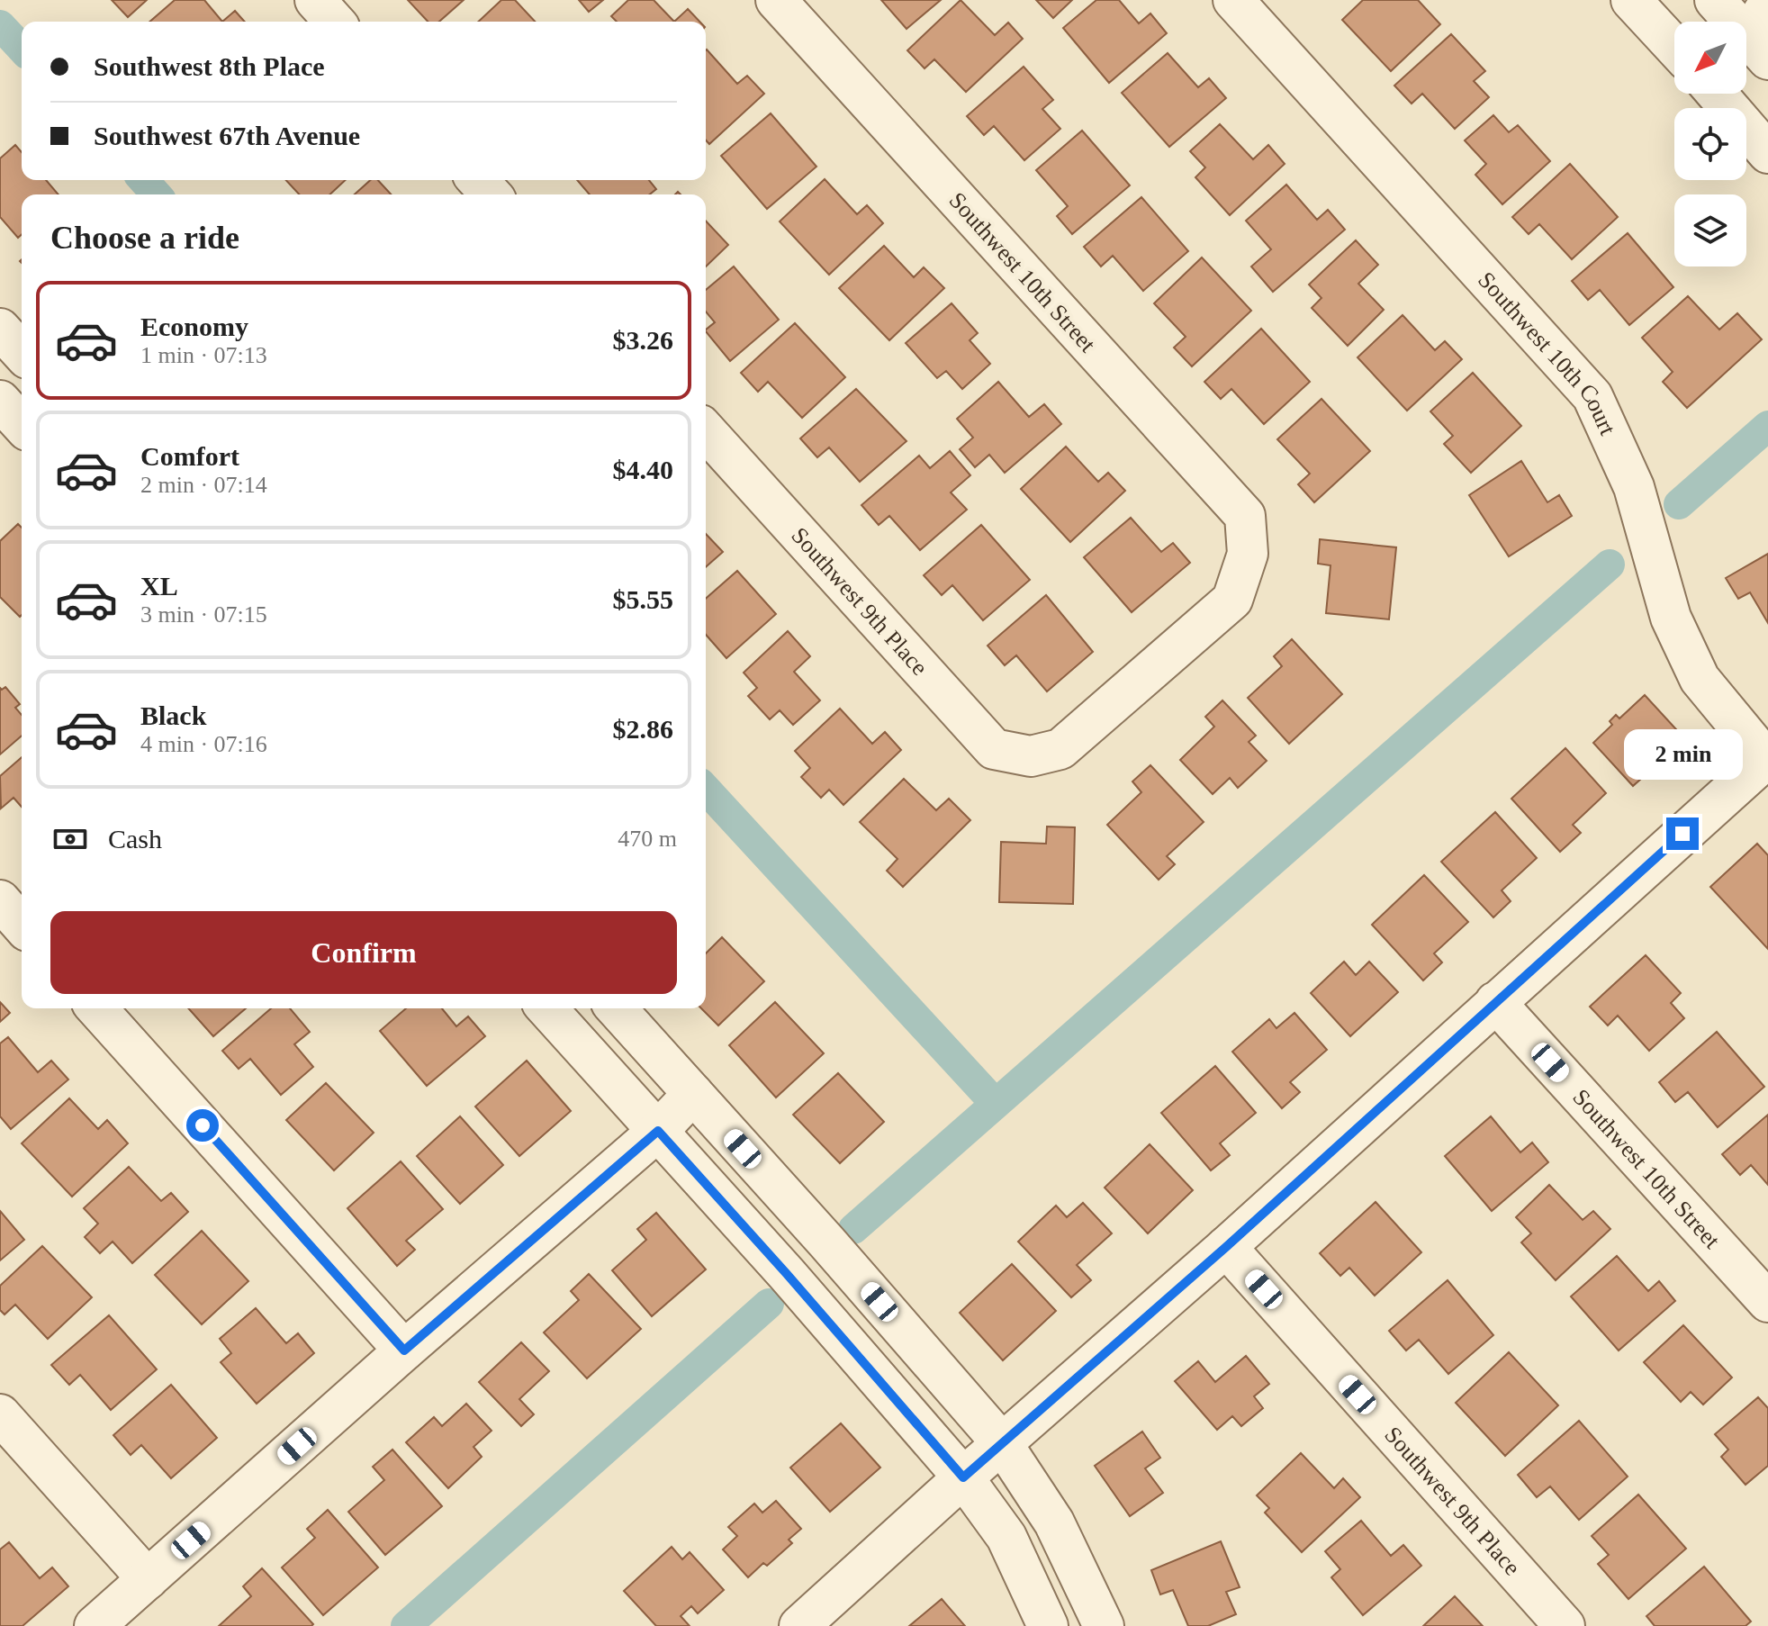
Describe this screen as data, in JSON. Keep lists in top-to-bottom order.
{
  "streets": {
    "street": ["Southwest 10th Street", "Southwest 10th Court", "Southwest 9th Place"]
  },
  "crossings": [
    ["Southwest 10th Street", "Southwest 9th Place"]
  ],
  "north": "bottom left",
  "page": {
    "banner": ["Southwest 8th Place", "Southwest 67th Avenue"],
    "heading": "Choose a ride",
    "list": [
      {
        "name": "Economy",
        "note": "1 min · 07:13",
        "value": "$3.26"
      },
      {
        "name": "Comfort",
        "note": "2 min · 07:14",
        "value": "$4.40"
      },
      {
        "name": "XL",
        "note": "3 min · 07:15",
        "value": "$5.55"
      },
      {
        "name": "Black",
        "note": "4 min · 07:16",
        "value": "$2.86"
      }
    ],
    "bubble": "2 min",
    "pay": ["Cash", "470 m"],
    "buttons": "Confirm"
  }
}
